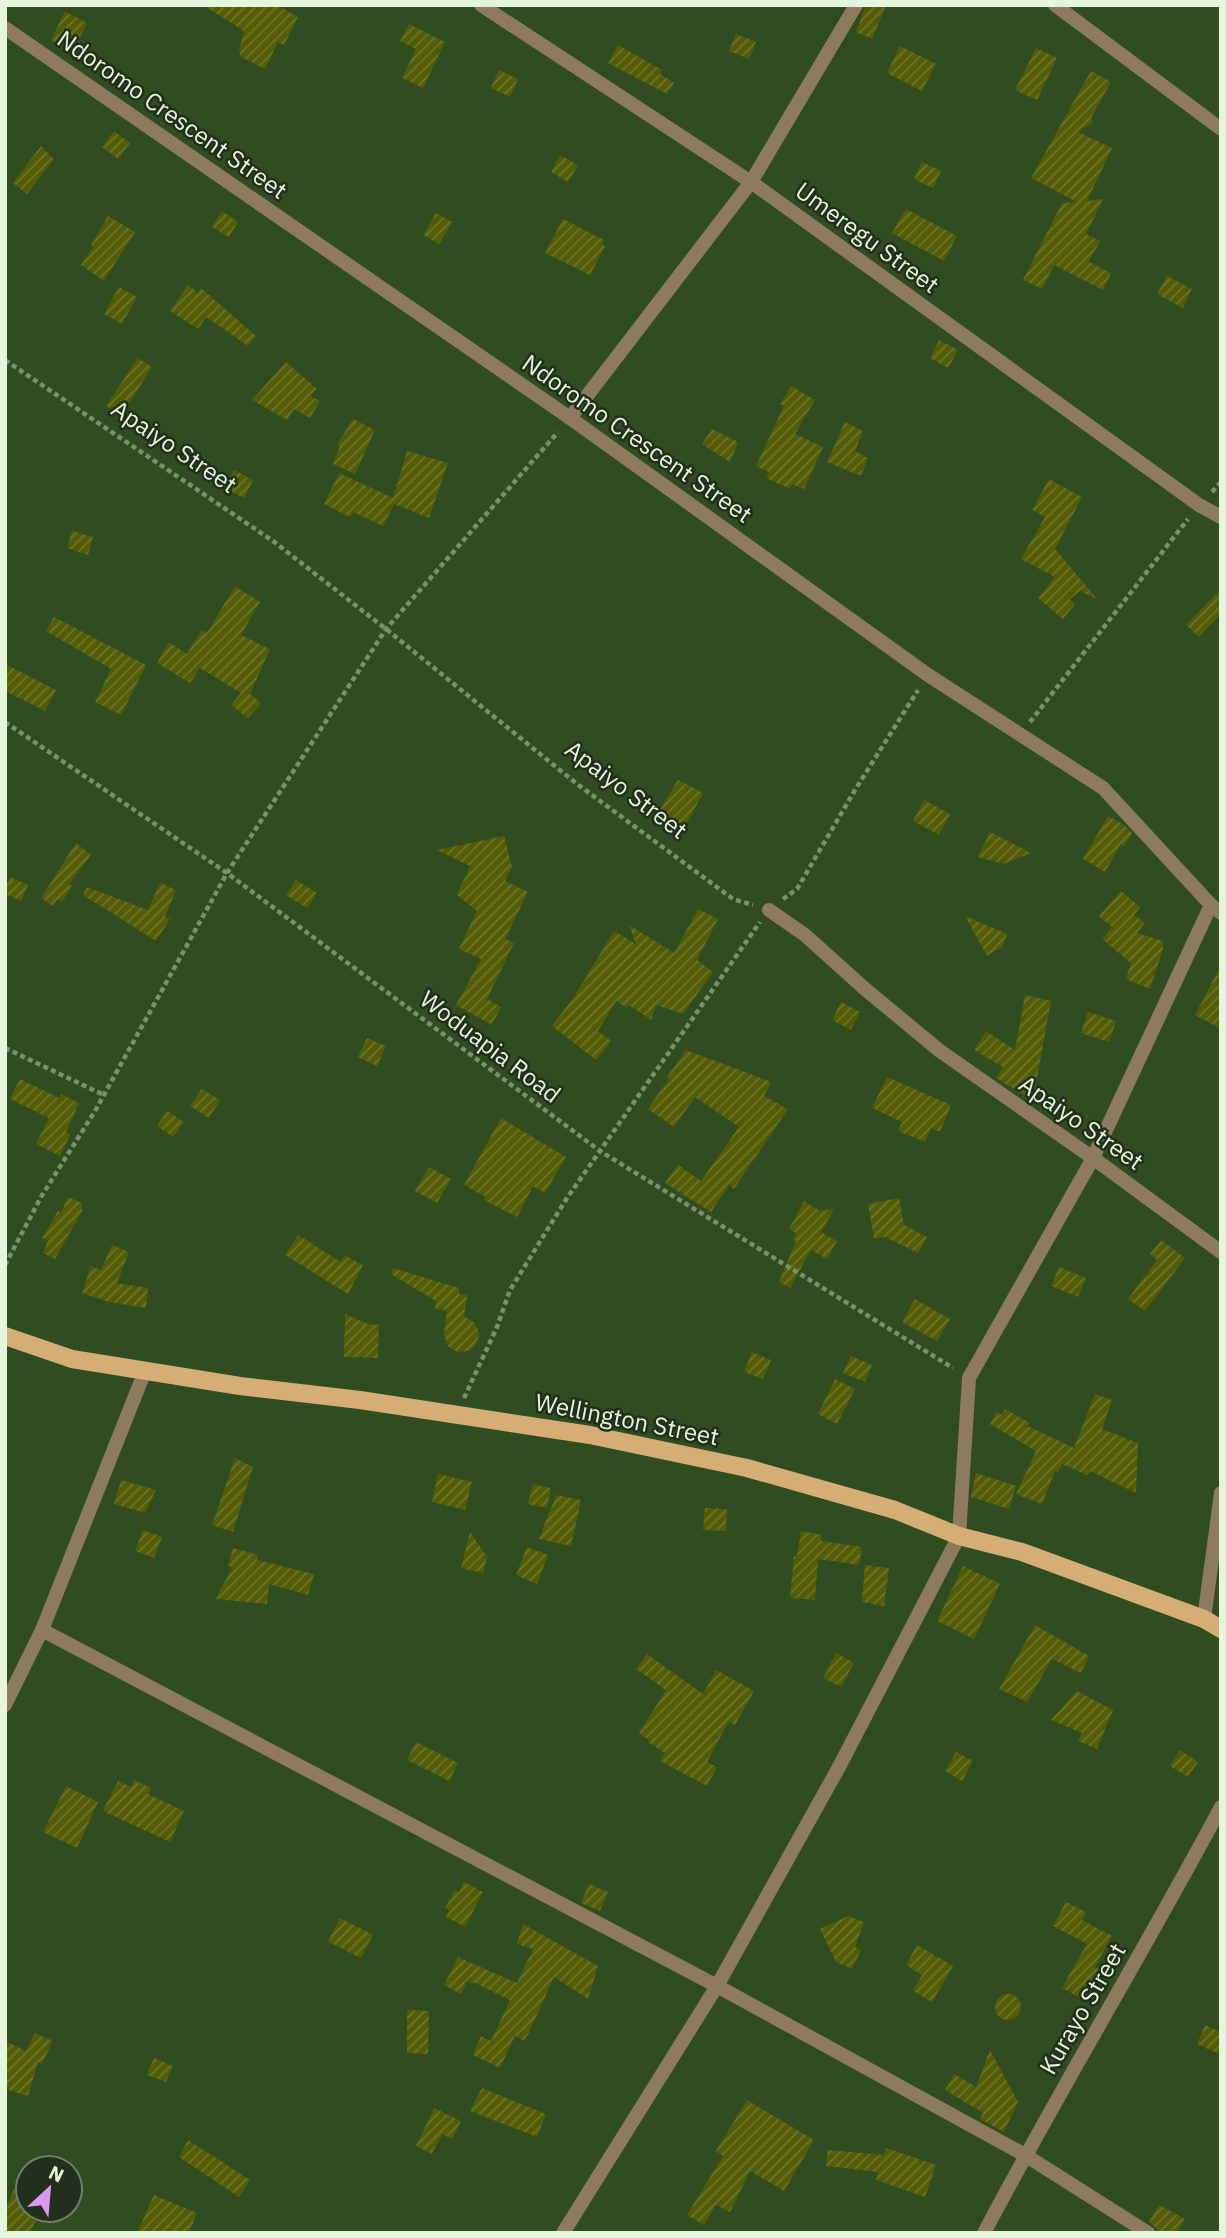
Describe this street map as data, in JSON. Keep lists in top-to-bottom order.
{
  "streets": {
    "main road": ["Wellington Street"],
    "street": [
      "Ndoromo Crescent Street",
      "Umeregu Street",
      "Apaiyo Street",
      "Kurayo Street"
    ],
    "path": ["Woduapia Road"]
  },
  "north": "top right"
}
